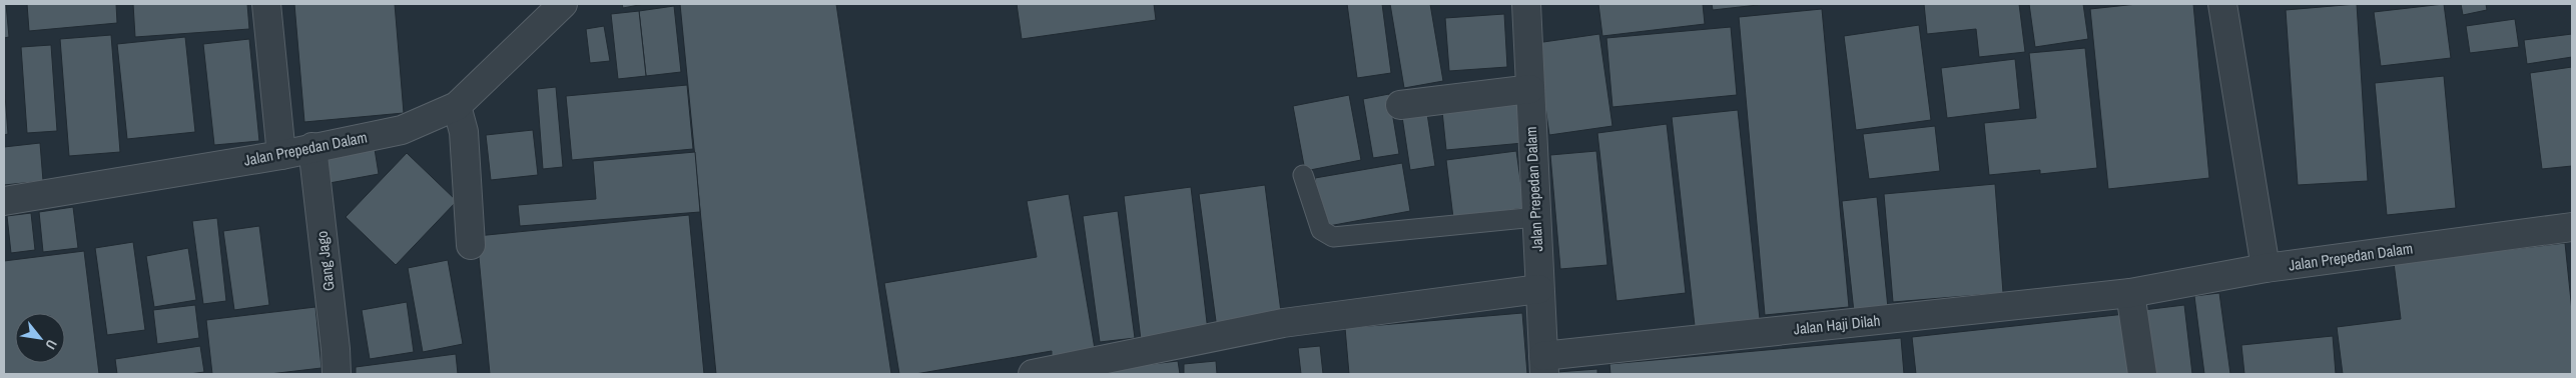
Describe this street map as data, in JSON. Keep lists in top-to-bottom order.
{
  "streets": {
    "street": ["Jalan Prepedan Dalam", "Gang Jago", "Jalan Haji Dilah"]
  },
  "crossings": [
    ["Jalan Prepedan Dalam", "Gang Jago"],
    ["Jalan Prepedan Dalam", "Jalan Haji Dilah"]
  ],
  "north": "bottom right"
}
